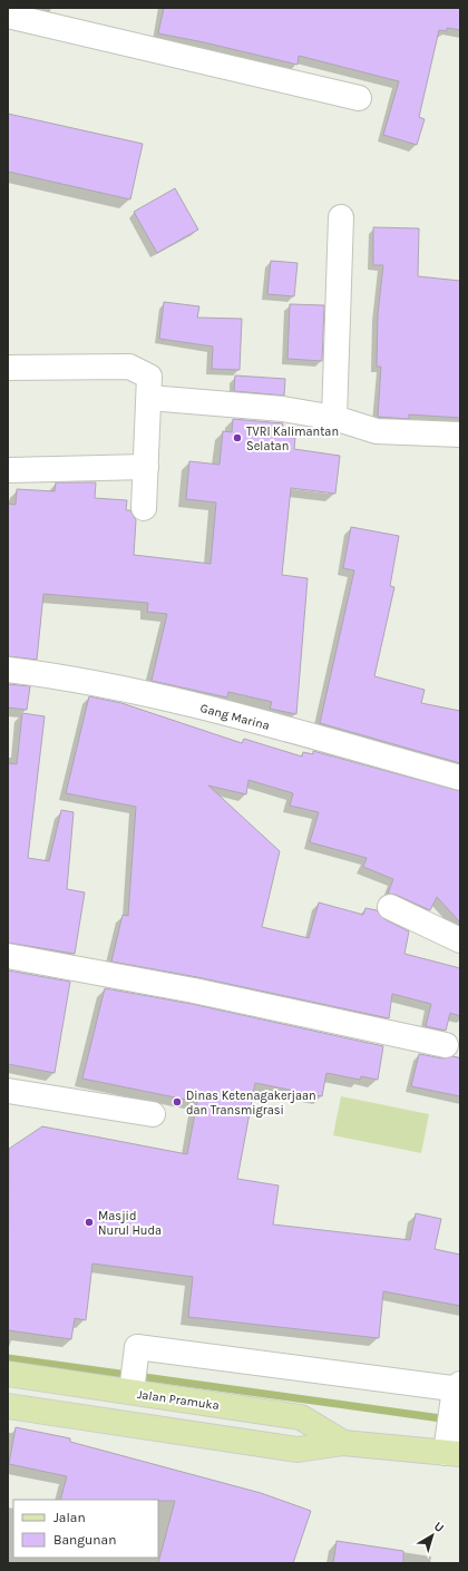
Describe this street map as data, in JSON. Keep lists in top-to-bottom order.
{
  "streets": {
    "main road": ["Jalan Pramuka"],
    "street": ["Gang Marina"]
  },
  "places": ["TVRI Kalimantan Selatan", "Dinas Ketenagakerjaan dan Transmigrasi", "Masjid Nurul Huda"],
  "legend": ["Jalan", "Bangunan"],
  "north": "top right"
}
